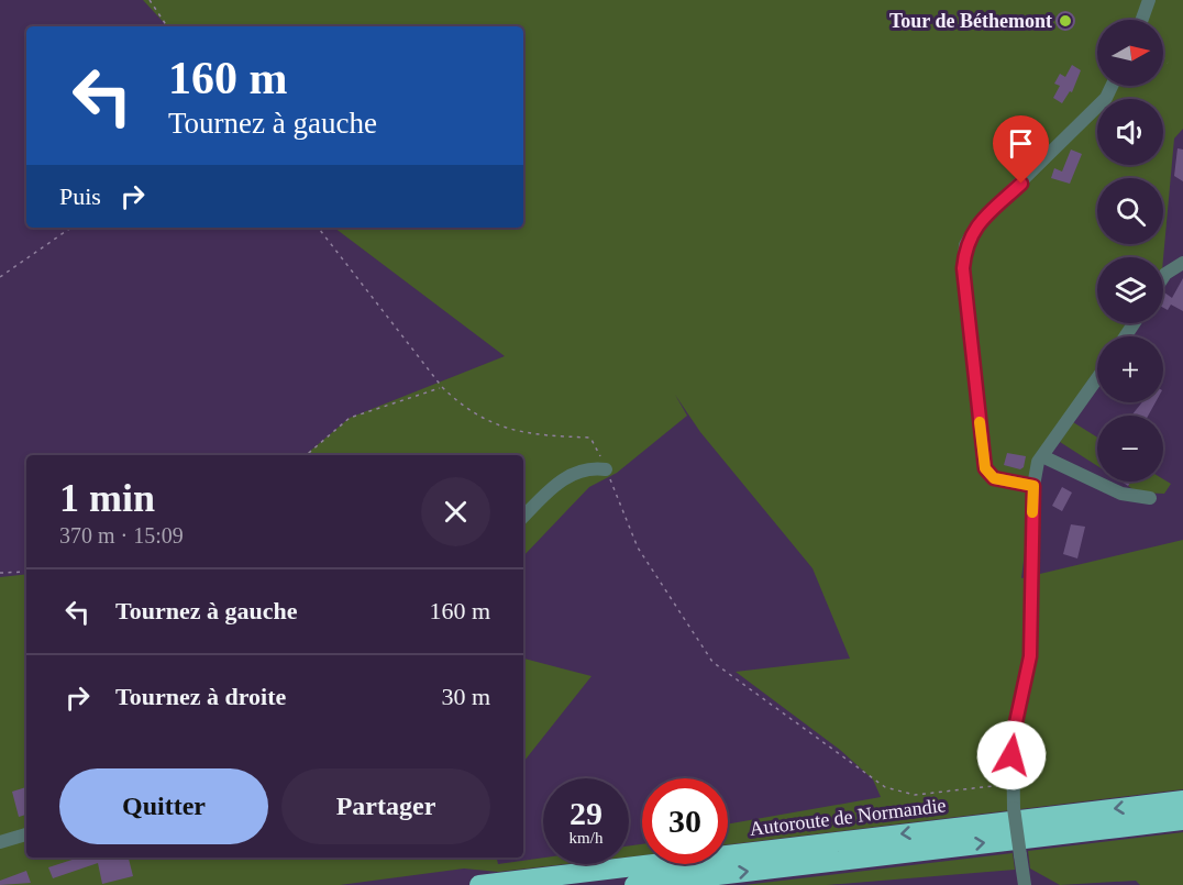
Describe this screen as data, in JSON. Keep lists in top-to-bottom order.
{
  "streets": {
    "highway": ["Autoroute de Normandie"]
  },
  "places": ["Tour de Béthemont"],
  "north": "right",
  "page": {
    "map_buttons": ["+", "−"],
    "turn": ["160 m", "Tournez à gauche"],
    "then": "Puis",
    "heading": ["1 min", "370 m · 15:09"],
    "list": [
      {
        "name": "Tournez à gauche",
        "value": "160 m"
      },
      {
        "name": "Tournez à droite",
        "value": "30 m"
      }
    ],
    "buttons": ["Quitter", "Partager"],
    "speed": "29 km/h",
    "limit": "30"
  }
}
